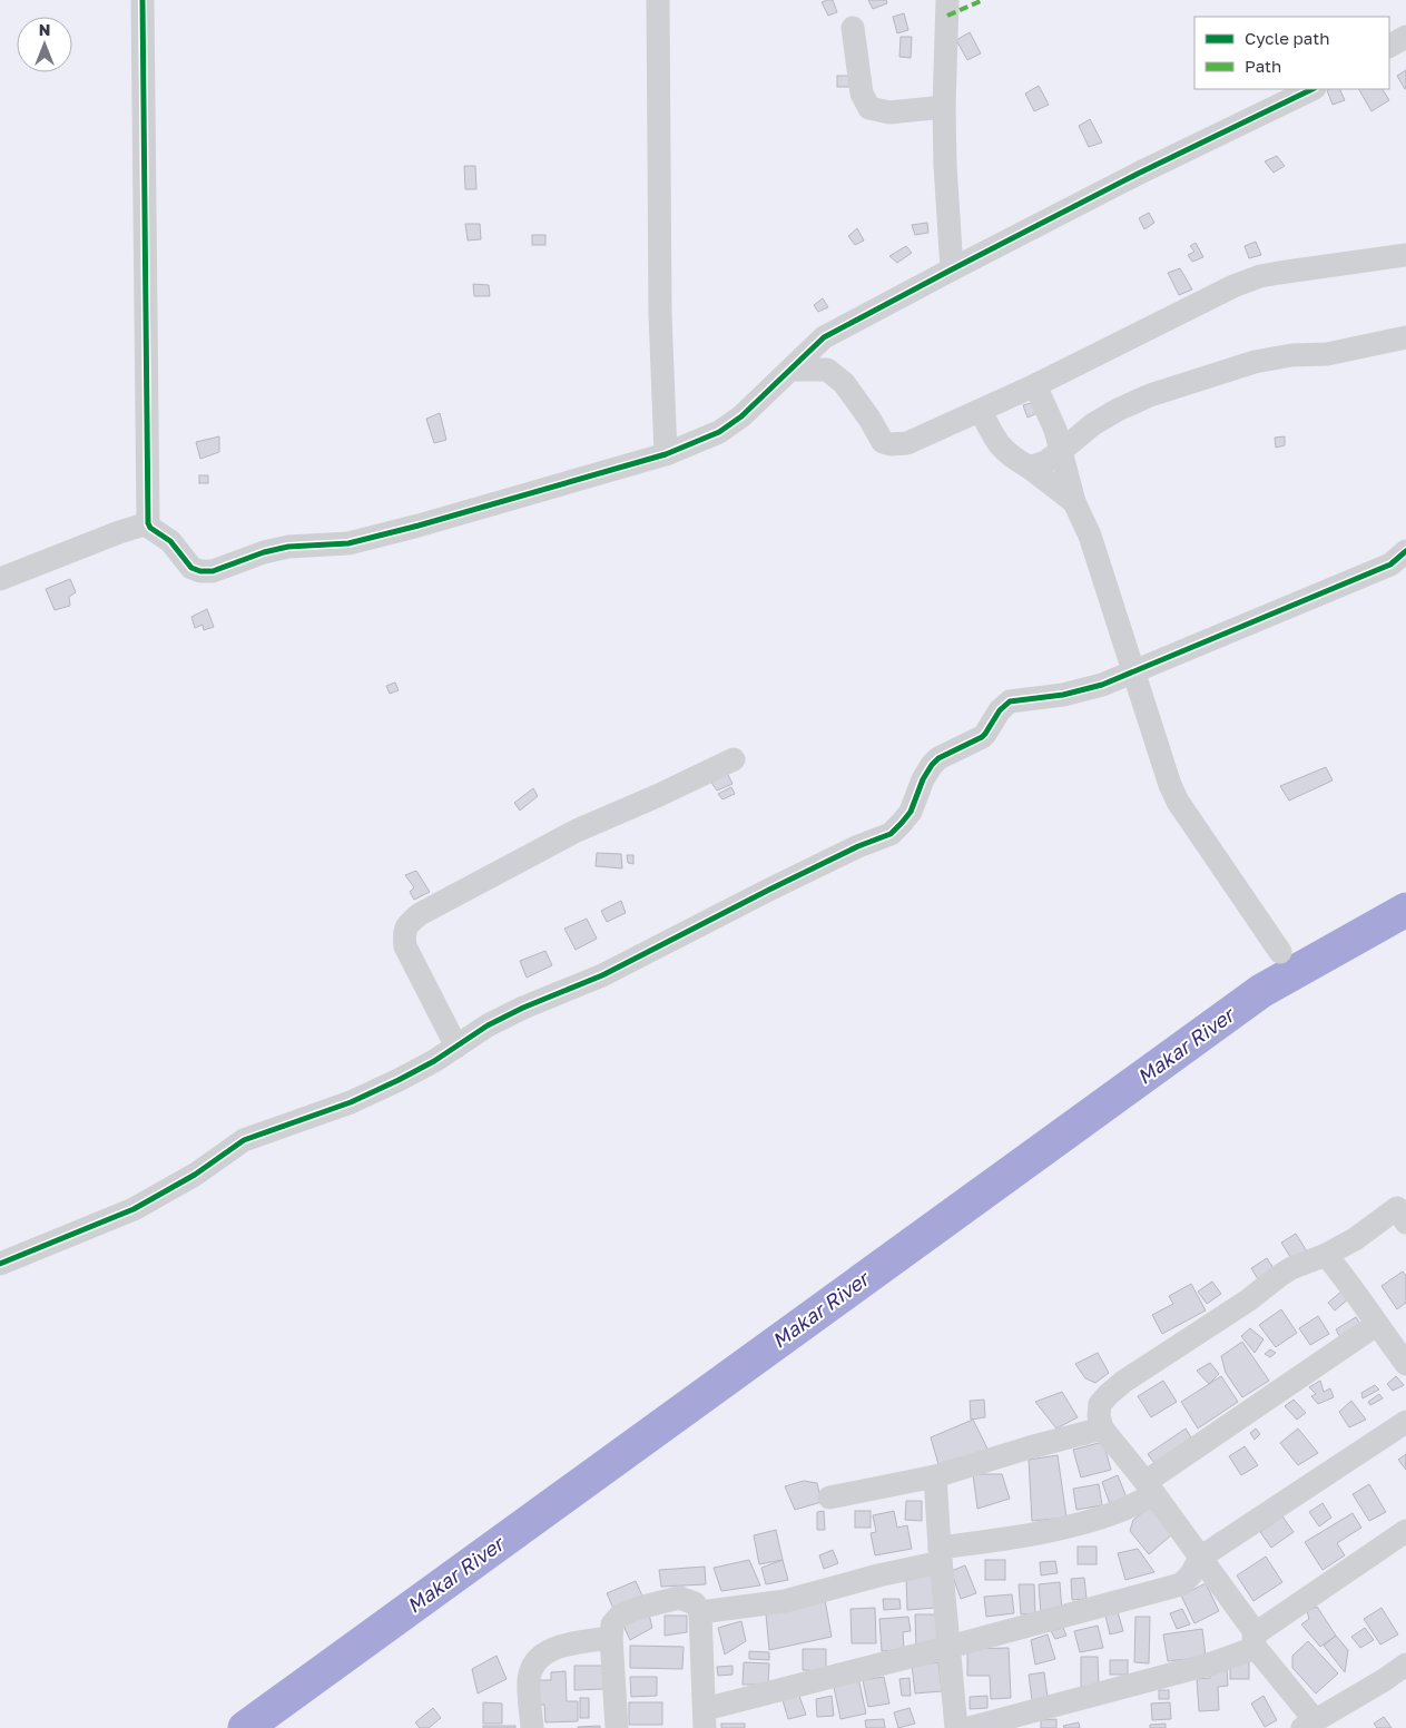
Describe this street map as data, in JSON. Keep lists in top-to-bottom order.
{
  "water": ["Makar River"],
  "legend": ["Cycle path", "Path"],
  "north": "top"
}
